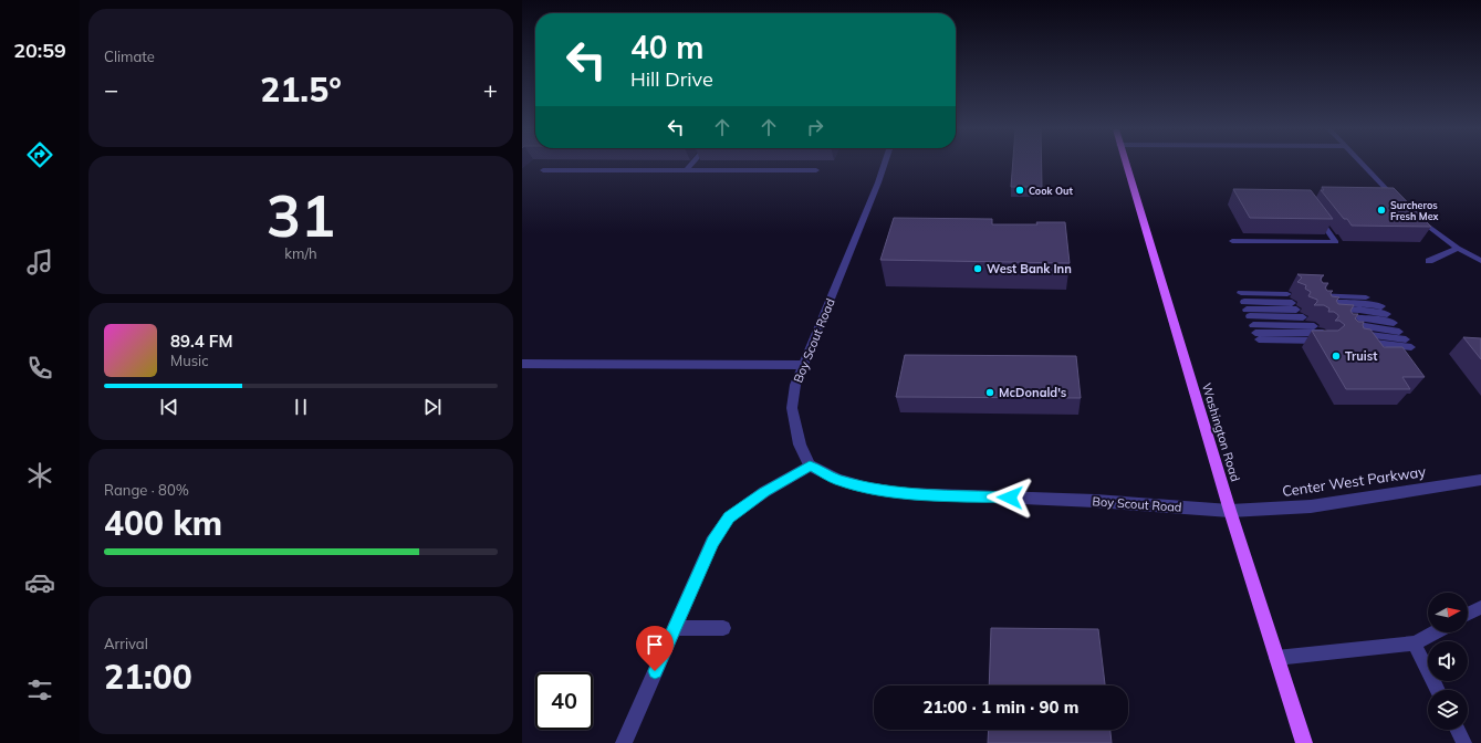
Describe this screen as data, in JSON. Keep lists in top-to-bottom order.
{
  "streets": {
    "main road": ["Washington Road"],
    "street": ["Boy Scout Road", "Center West Parkway"]
  },
  "crossings": [
    ["Boy Scout Road", "Washington Road"],
    ["Boy Scout Road", "Center West Parkway"],
    ["Washington Road", "Center West Parkway"]
  ],
  "places": [
    "Cook Out",
    "Surcheros Fresh Mex",
    "West Bank Inn",
    "Truist",
    "McDonald's"
  ],
  "north": "right",
  "page": {
    "tabs": "20:59",
    "tile": [
      "Climate",
      ["31", "km/h"],
      ["Range · 80%", "400 km"],
      ["Arrival", "21:00"]
    ],
    "turn": ["40 m", "Hill Drive"],
    "heat": ["−", "21.5°", "+"],
    "song": ["89.4 FM", "Music"],
    "limit": "40",
    "trip": "21:00 · 1 min · 90 m"
  }
}
